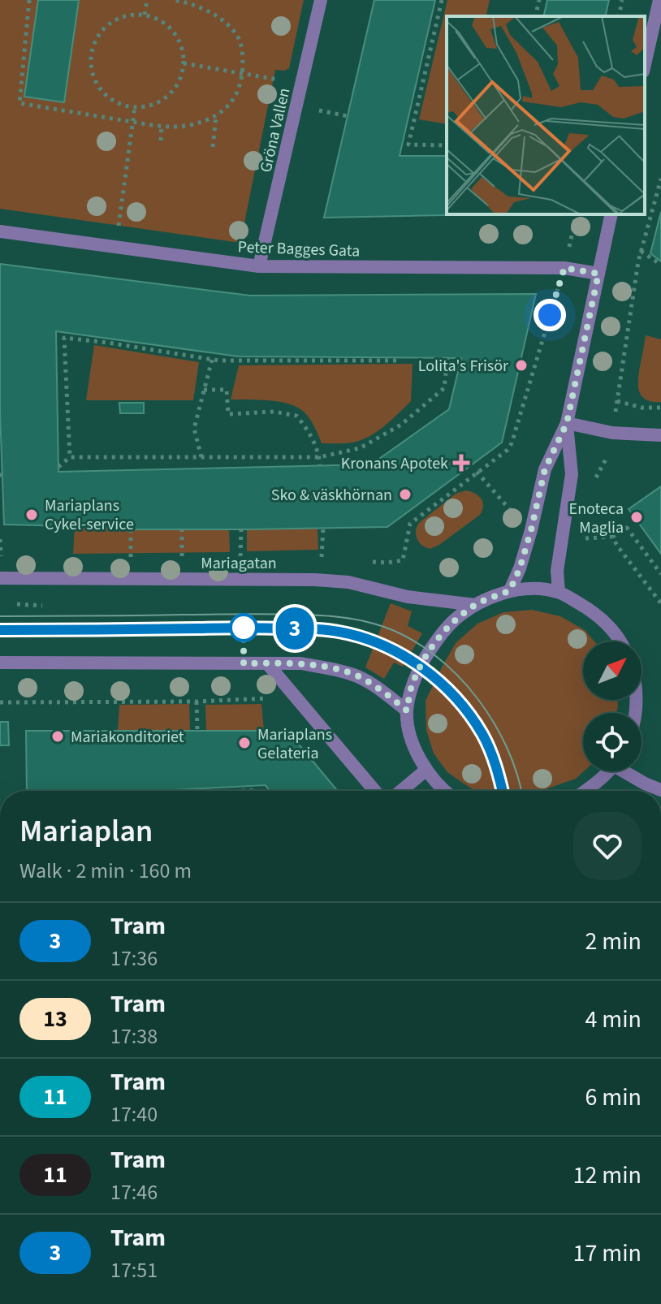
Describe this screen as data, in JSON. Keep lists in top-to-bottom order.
{
  "streets": {
    "street": ["Gröna Vallen", "Peter Bagges Gata", "Mariagatan"]
  },
  "crossings": [
    ["Gröna Vallen", "Peter Bagges Gata"]
  ],
  "places": {
    "other": [
      "Lolita's Frisör",
      "Sko & väskhörnan",
      "Mariaplans Cykel-service",
      "Enoteca Maglia",
      "Mariakonditoriet",
      "Mariaplans Gelateria"
    ],
    "health": ["Kronans Apotek"]
  },
  "lines": ["tram line 3"],
  "north": "top right",
  "page": {
    "on_map": "3",
    "heading": ["Mariaplan", "Walk · 2 min · 160 m"],
    "list": [
      {
        "mark": "3",
        "name": "Tram",
        "note": "17:36",
        "value": "2 min"
      },
      {
        "mark": "13",
        "name": "Tram",
        "note": "17:38",
        "value": "4 min"
      },
      {
        "mark": "11",
        "name": "Tram",
        "note": "17:40",
        "value": "6 min"
      },
      {
        "mark": "11",
        "name": "Tram",
        "note": "17:46",
        "value": "12 min"
      },
      {
        "mark": "3",
        "name": "Tram",
        "note": "17:51",
        "value": "17 min"
      }
    ]
  }
}
